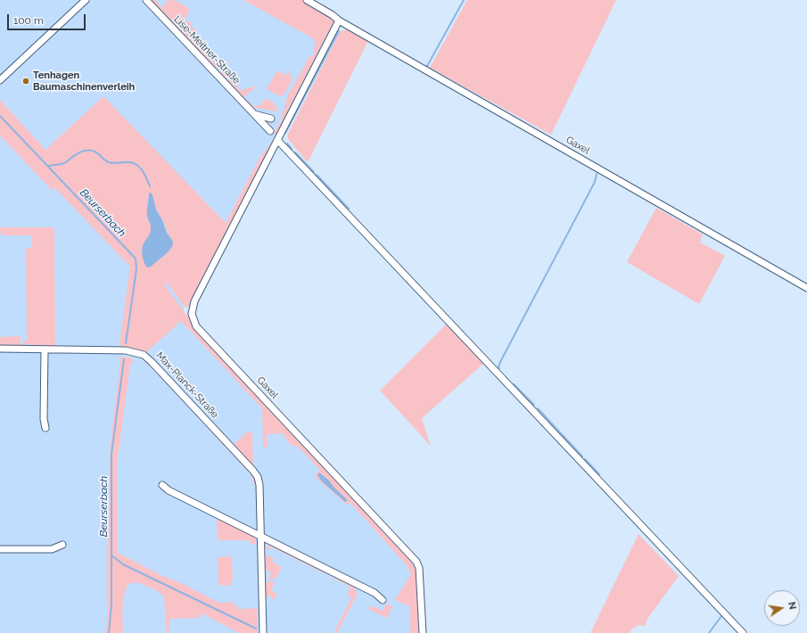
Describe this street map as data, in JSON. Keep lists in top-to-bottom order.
{
  "streets": {
    "street": ["Lise-Meitner-Straße", "Gaxel", "Max-Planck-Straße"]
  },
  "water": ["Beurserbach"],
  "places": ["Tenhagen Baumaschinenverleih"],
  "scale_bar": "100 m",
  "north": "right"
}
